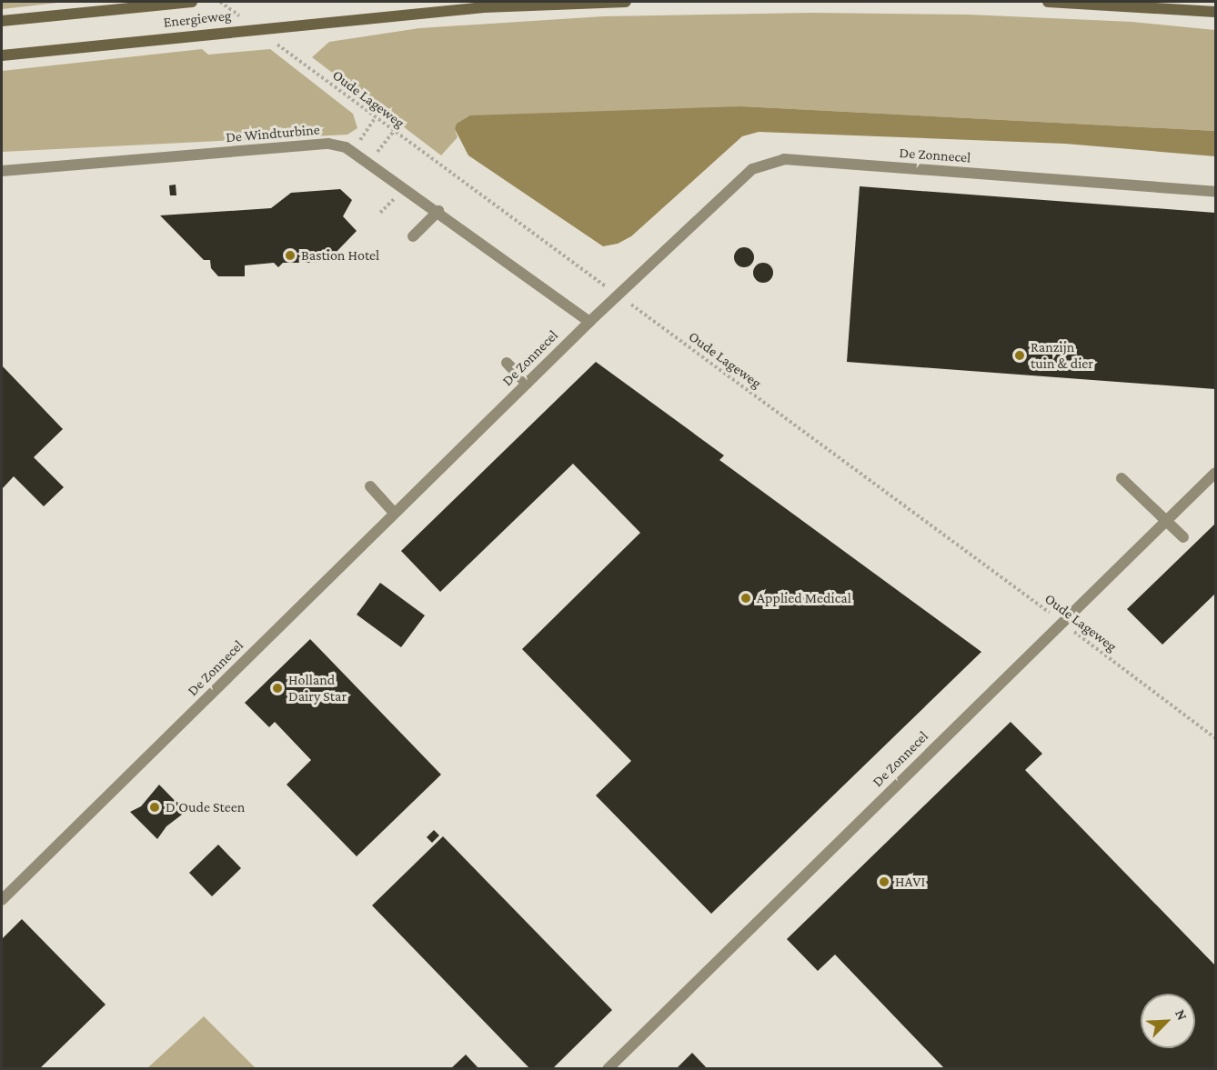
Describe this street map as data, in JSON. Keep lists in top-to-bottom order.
{
  "streets": {
    "main road": ["Energieweg"],
    "street": ["De Windturbine", "De Zonnecel"],
    "path": ["Oude Lageweg"]
  },
  "crossings": [
    ["Oude Lageweg", "De Zonnecel"],
    ["De Windturbine", "De Zonnecel"]
  ],
  "places": [
    "Bastion Hotel",
    "Ranzijn tuin & dier",
    "Applied Medical",
    "Holland Dairy Star",
    "D'Oude Steen",
    "HAVI"
  ],
  "north": "top right"
}
